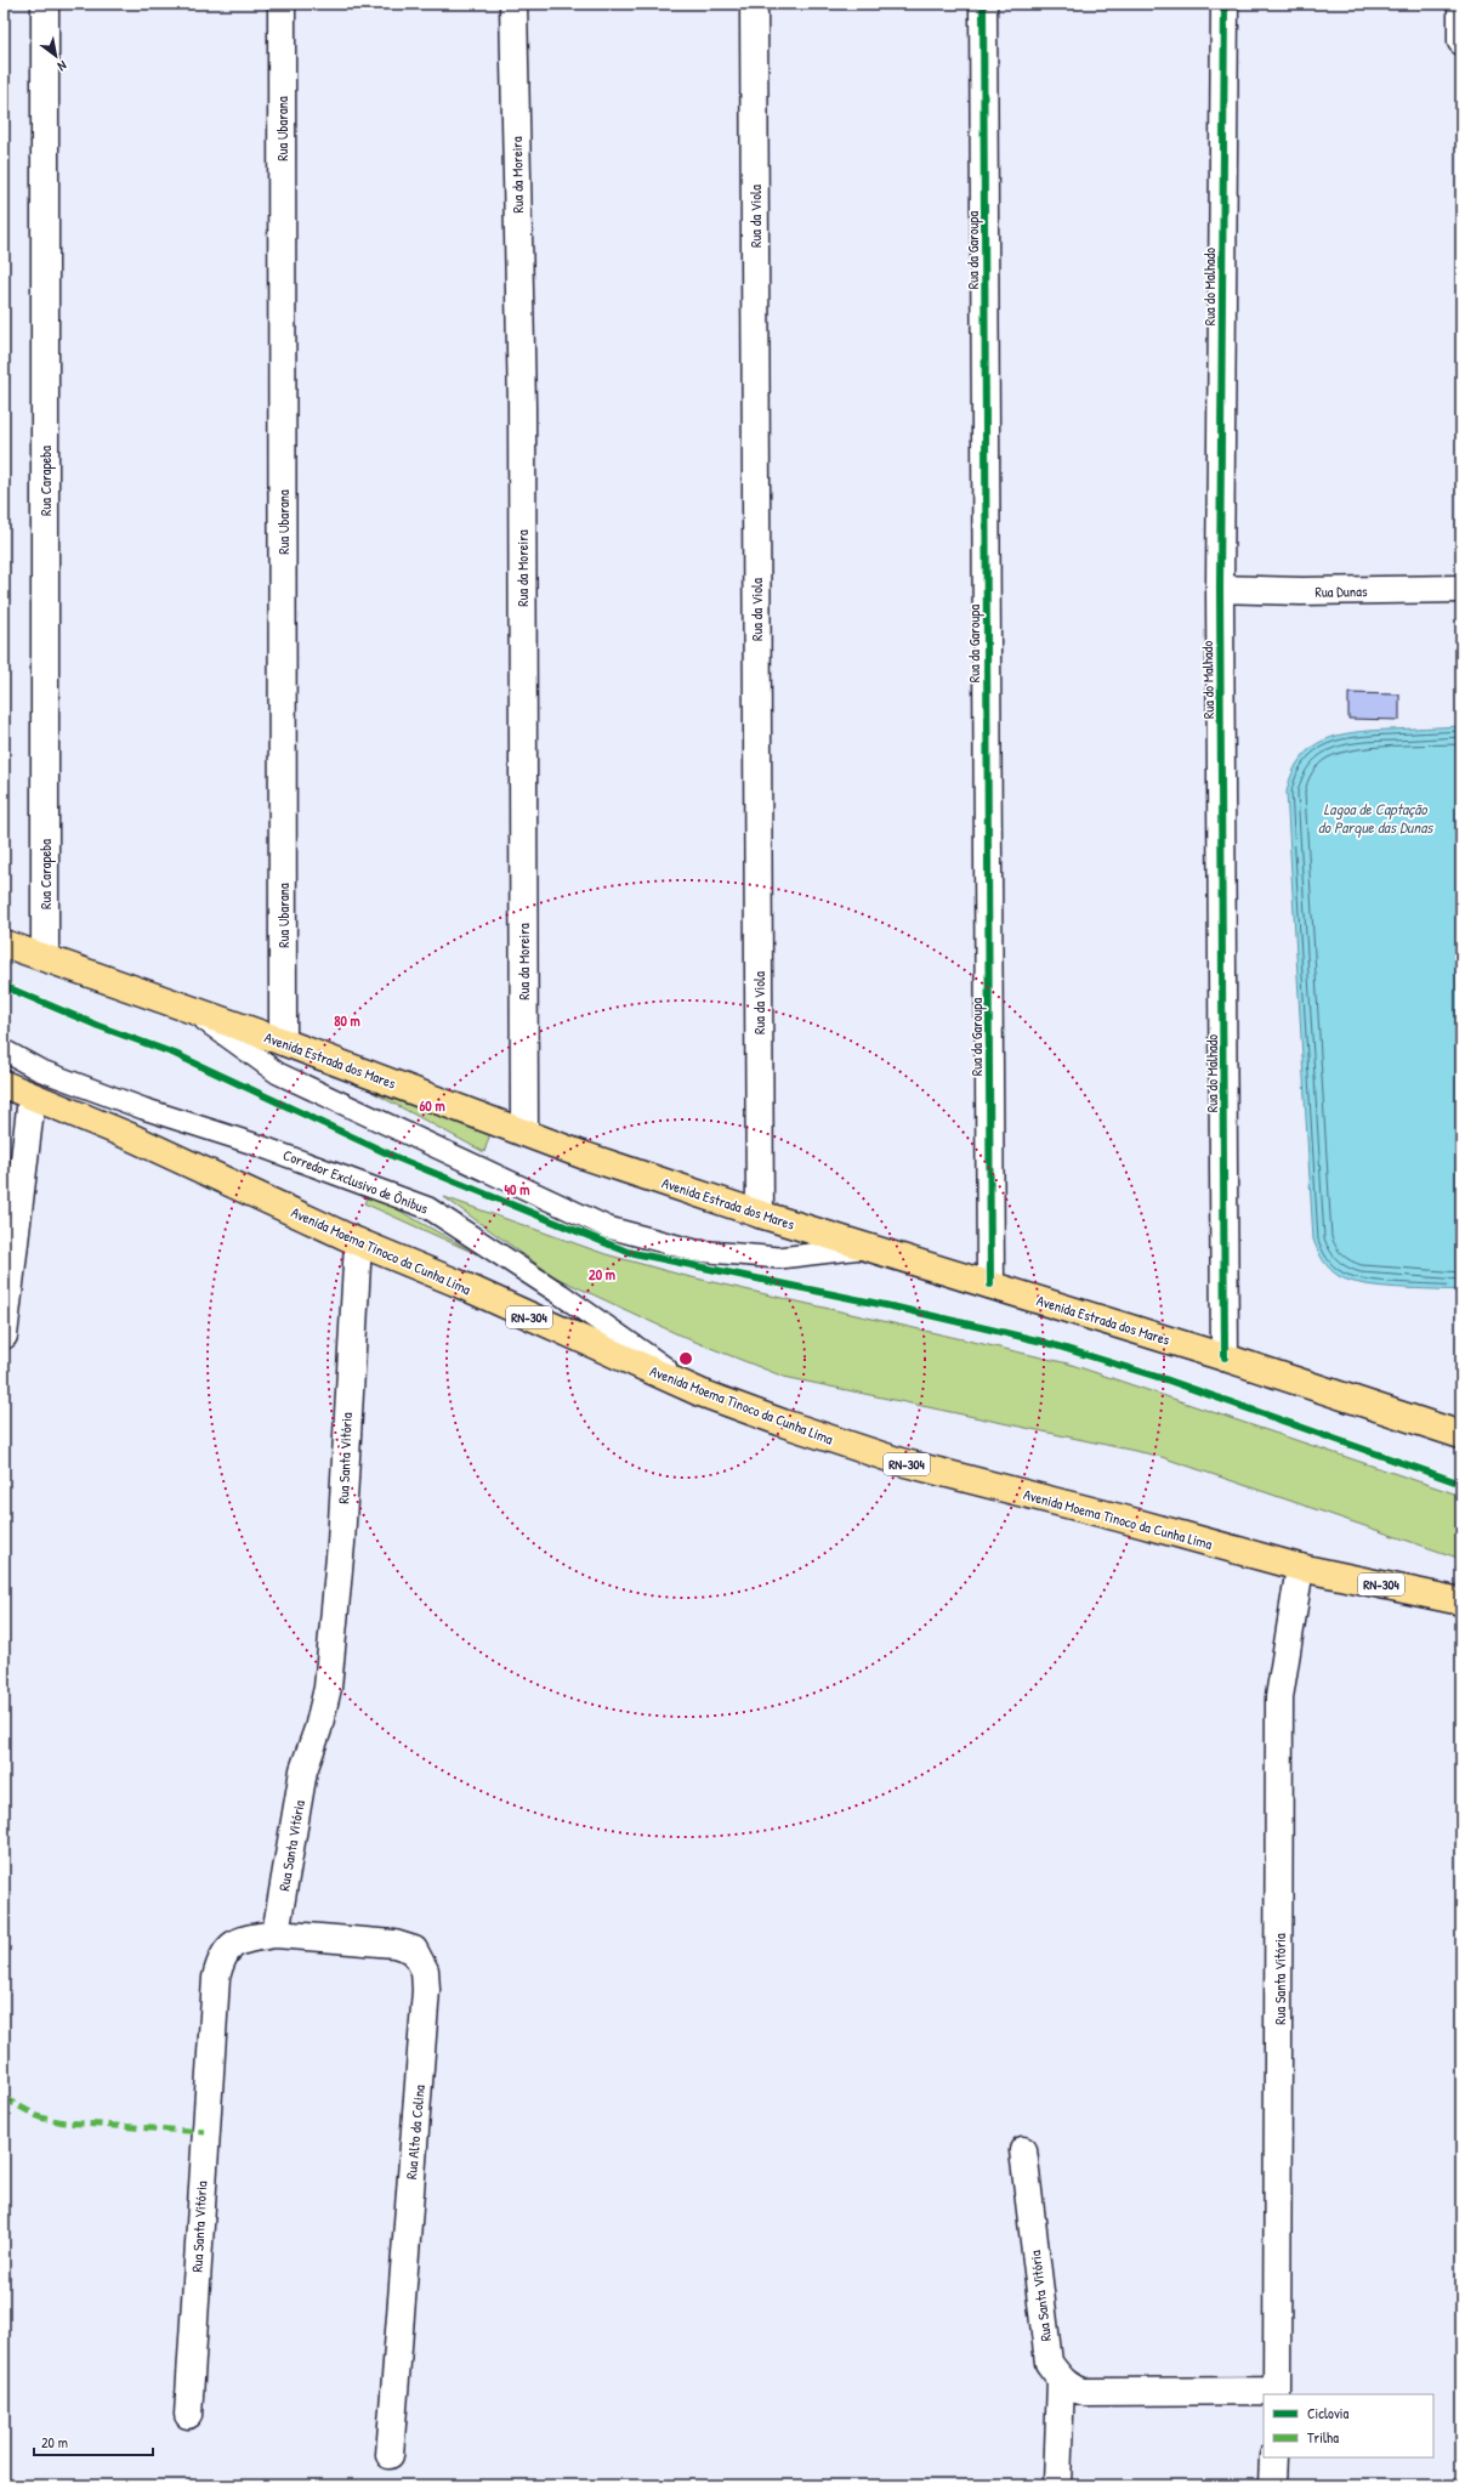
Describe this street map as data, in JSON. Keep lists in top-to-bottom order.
{
  "streets": {
    "main road": ["Avenida Estrada dos Mares", "Avenida Moema Tinoco da Cunha Lima", "RN-304"],
    "street": [
      "Rua Ubarana",
      "Rua da Moreira",
      "Rua da Viola",
      "Rua da Garoupa",
      "Rua do Malhado",
      "Rua Carapeba",
      "Rua Dunas",
      "Rua Santa Vitória",
      "Rua Alto da Colina"
    ],
    "lane": ["Corredor Exclusivo de Ônibus"]
  },
  "crossings": [
    ["Rua Ubarana", "Avenida Estrada dos Mares"],
    ["Rua da Moreira", "Avenida Estrada dos Mares"],
    ["Rua da Viola", "Avenida Estrada dos Mares"],
    ["Rua da Garoupa", "Avenida Estrada dos Mares"],
    ["Rua do Malhado", "Rua Dunas"],
    ["Rua do Malhado", "Avenida Estrada dos Mares"],
    ["Rua Carapeba", "Avenida Estrada dos Mares"],
    ["Corredor Exclusivo de Ônibus", "Avenida Moema Tinoco da Cunha Lima"],
    ["Avenida Moema Tinoco da Cunha Lima", "Rua Santa Vitória"],
    ["Rua Santa Vitória", "Rua Alto da Colina"]
  ],
  "water": ["Lagoa de Captação do Parque das Dunas"],
  "legend": ["Ciclovia", "Trilha"],
  "scale_bar": "20 m",
  "north": "bottom right",
  "rings": [
    "80 m",
    "60 m",
    "40 m",
    "20 m"
  ]
}
